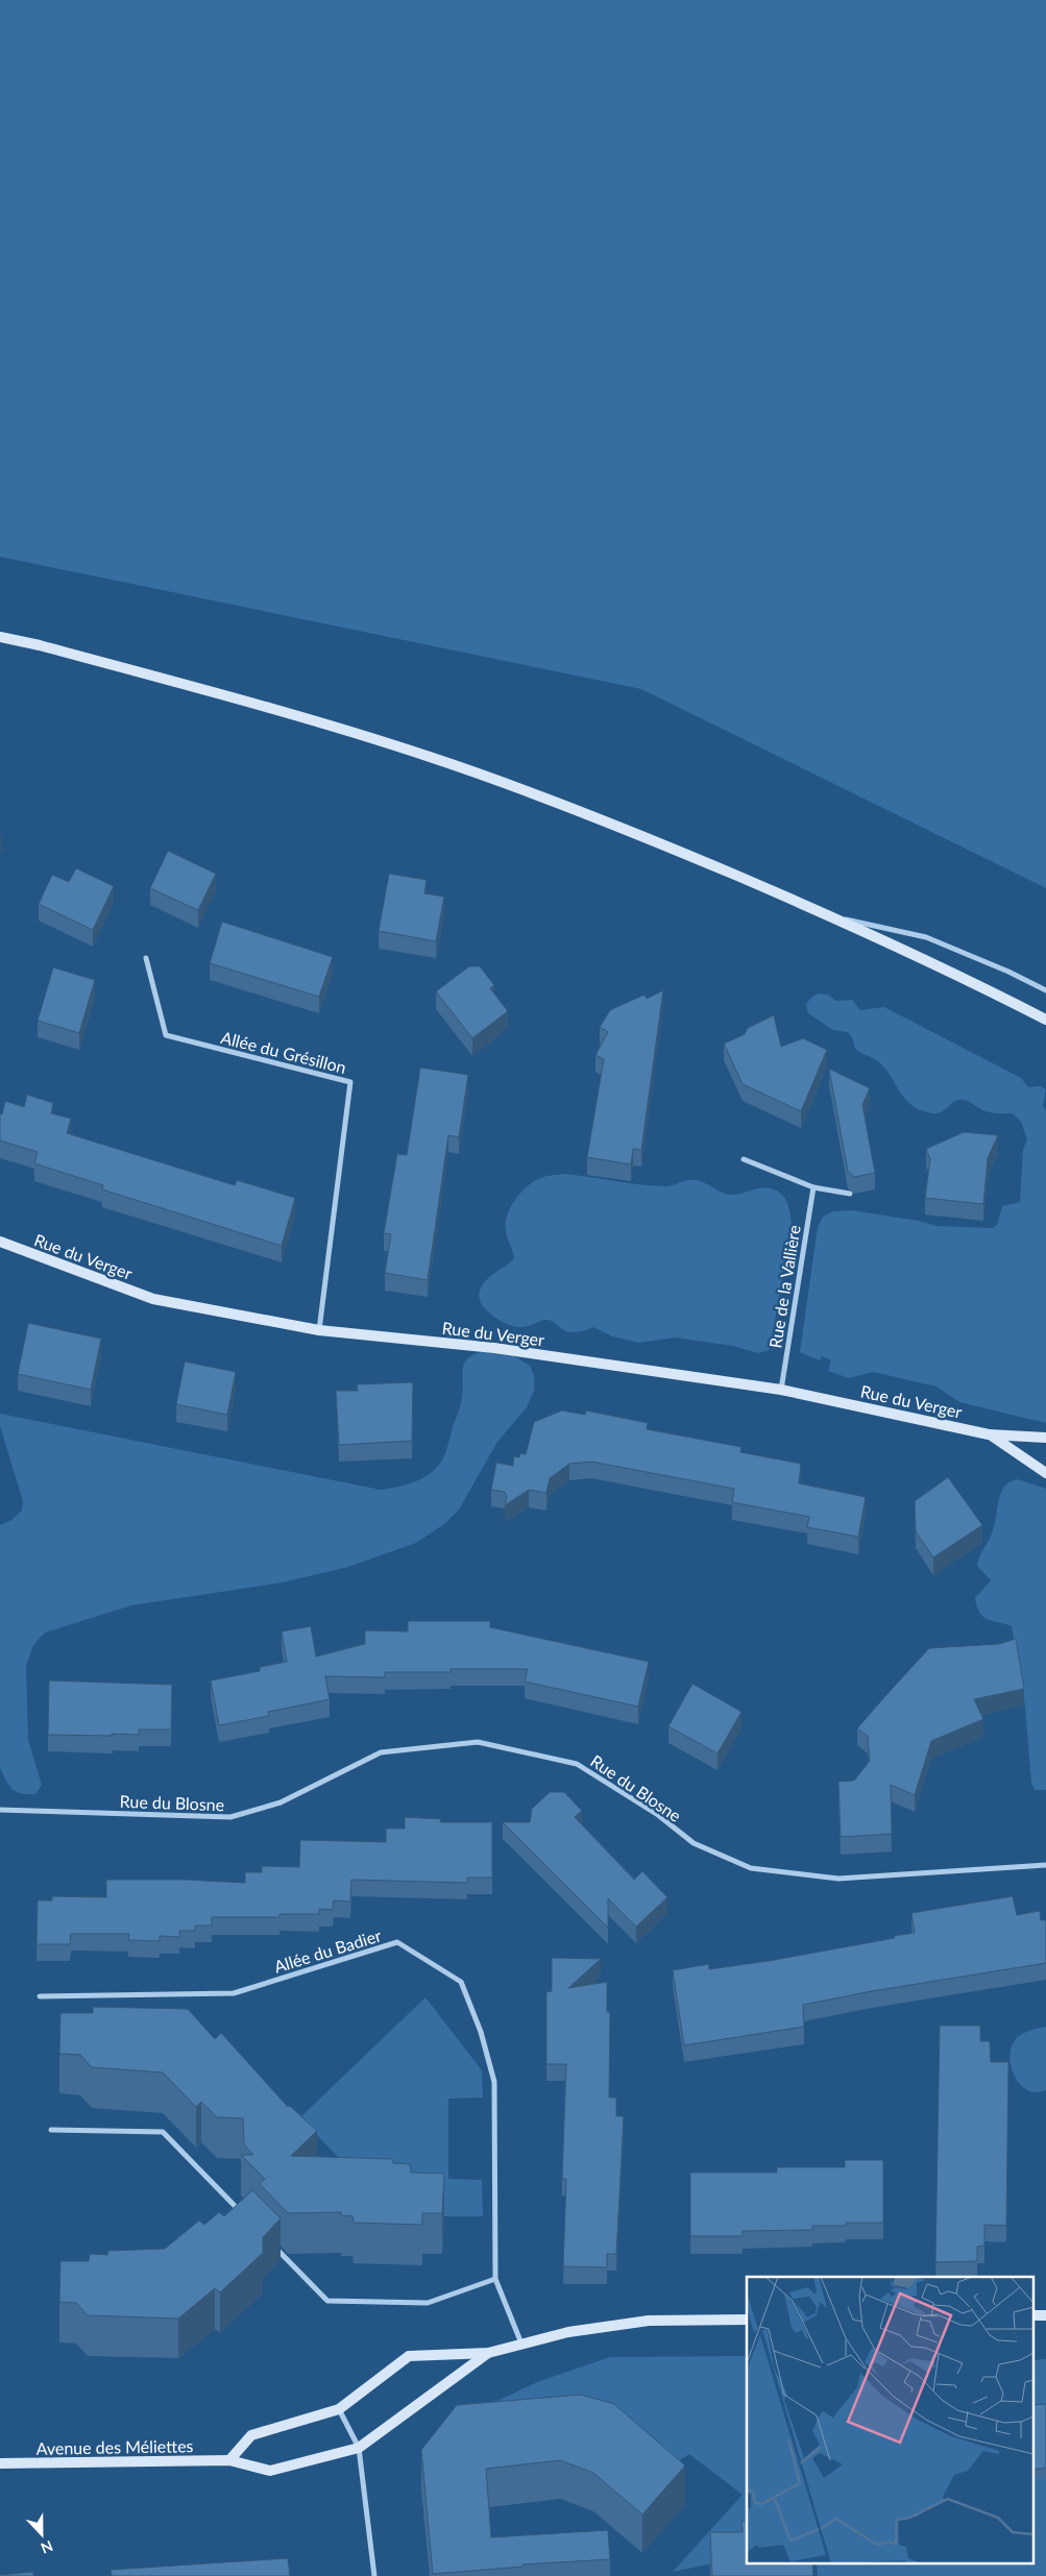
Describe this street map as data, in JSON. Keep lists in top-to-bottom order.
{
  "streets": {
    "street": [
      "Allée du Grésillon",
      "Rue du Verger",
      "Rue de la Vallière",
      "Rue du Blosne",
      "Allée du Badier",
      "Avenue des Méliettes"
    ]
  },
  "crossings": [
    ["Allée du Grésillon", "Rue du Verger"],
    ["Rue du Verger", "Rue de la Vallière"],
    ["Allée du Badier", "Avenue des Méliettes"]
  ],
  "north": "bottom"
}
